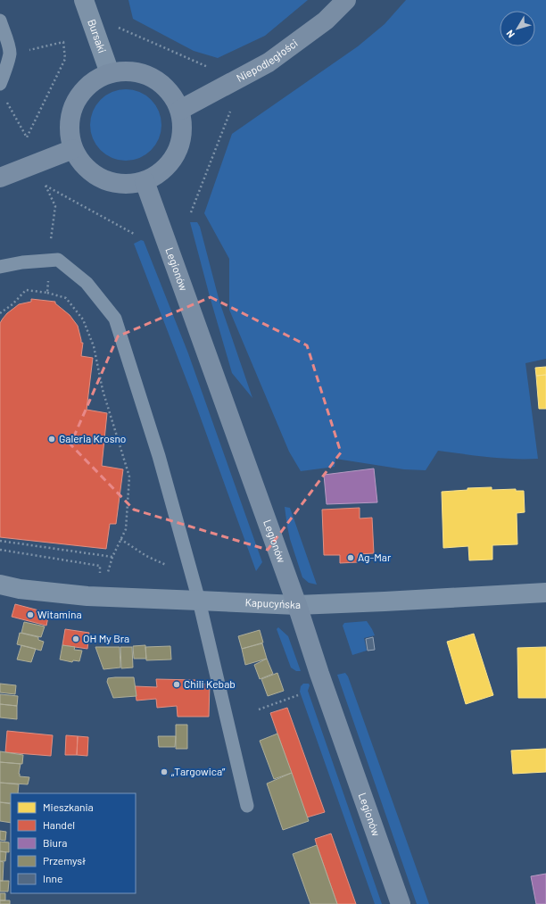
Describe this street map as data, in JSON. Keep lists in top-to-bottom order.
{
  "streets": {
    "main road": ["Niepodległości", "Legionów"],
    "street": ["Bursaki", "Kapucyńska"]
  },
  "crossings": [
    ["Bursaki", "Niepodległości"],
    ["Bursaki", "Legionów"],
    ["Niepodległości", "Legionów"],
    ["Legionów", "Kapucyńska"]
  ],
  "places": [
    "Galeria Krosno",
    "Ag-Mar",
    "Witamina",
    "OH My Bra",
    "Chili Kebab",
    "„Targowica”"
  ],
  "legend": [
    "Mieszkania",
    "Handel",
    "Biura",
    "Przemysł",
    "Inne"
  ],
  "north": "bottom left"
}
